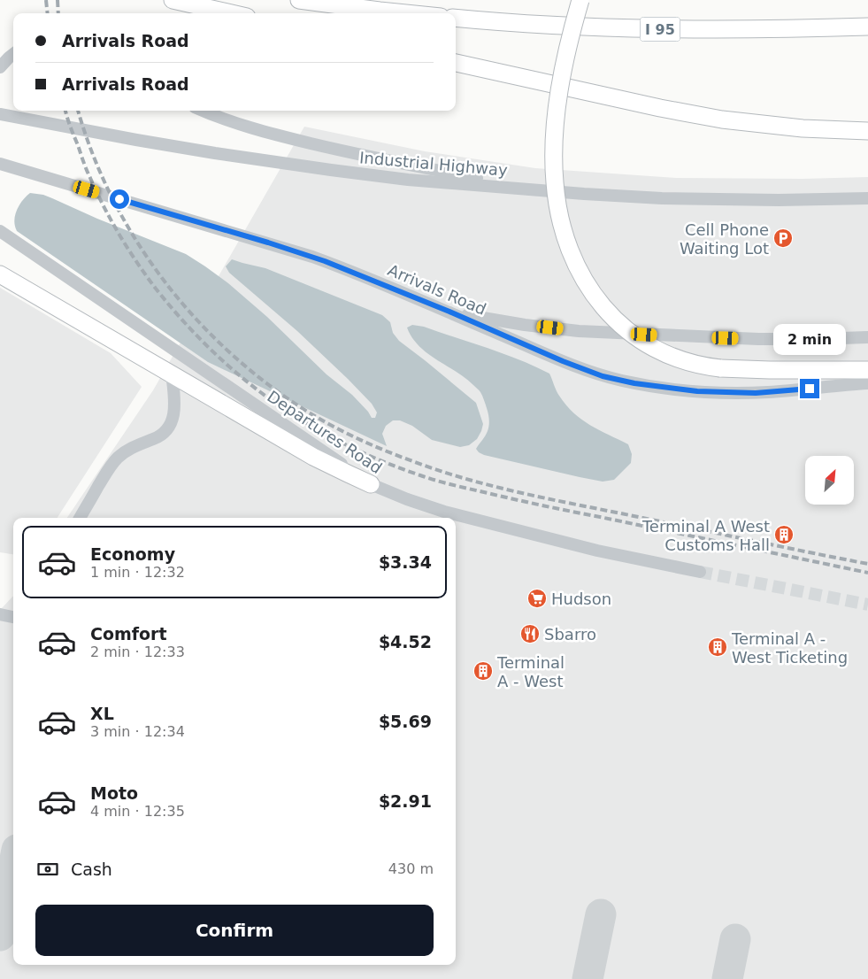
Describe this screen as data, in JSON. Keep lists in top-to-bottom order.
{
  "streets": {
    "highway": ["I 95"],
    "street": ["Industrial Highway", "Arrivals Road", "Departures Road"]
  },
  "places": {
    "parking": ["Cell Phone Waiting Lot"],
    "building": ["Terminal A West Customs Hall", "Terminal A - West Ticketing", "Terminal A - West"],
    "supermarket": ["Hudson"],
    "restaurant": ["Sbarro"]
  },
  "north": "top right",
  "page": {
    "banner": ["Arrivals Road", "Arrivals Road"],
    "bubble": "2 min",
    "list": [
      {
        "name": "Economy",
        "note": "1 min · 12:32",
        "value": "$3.34"
      },
      {
        "name": "Comfort",
        "note": "2 min · 12:33",
        "value": "$4.52"
      },
      {
        "name": "XL",
        "note": "3 min · 12:34",
        "value": "$5.69"
      },
      {
        "name": "Moto",
        "note": "4 min · 12:35",
        "value": "$2.91"
      }
    ],
    "pay": ["Cash", "430 m"],
    "buttons": "Confirm"
  }
}
